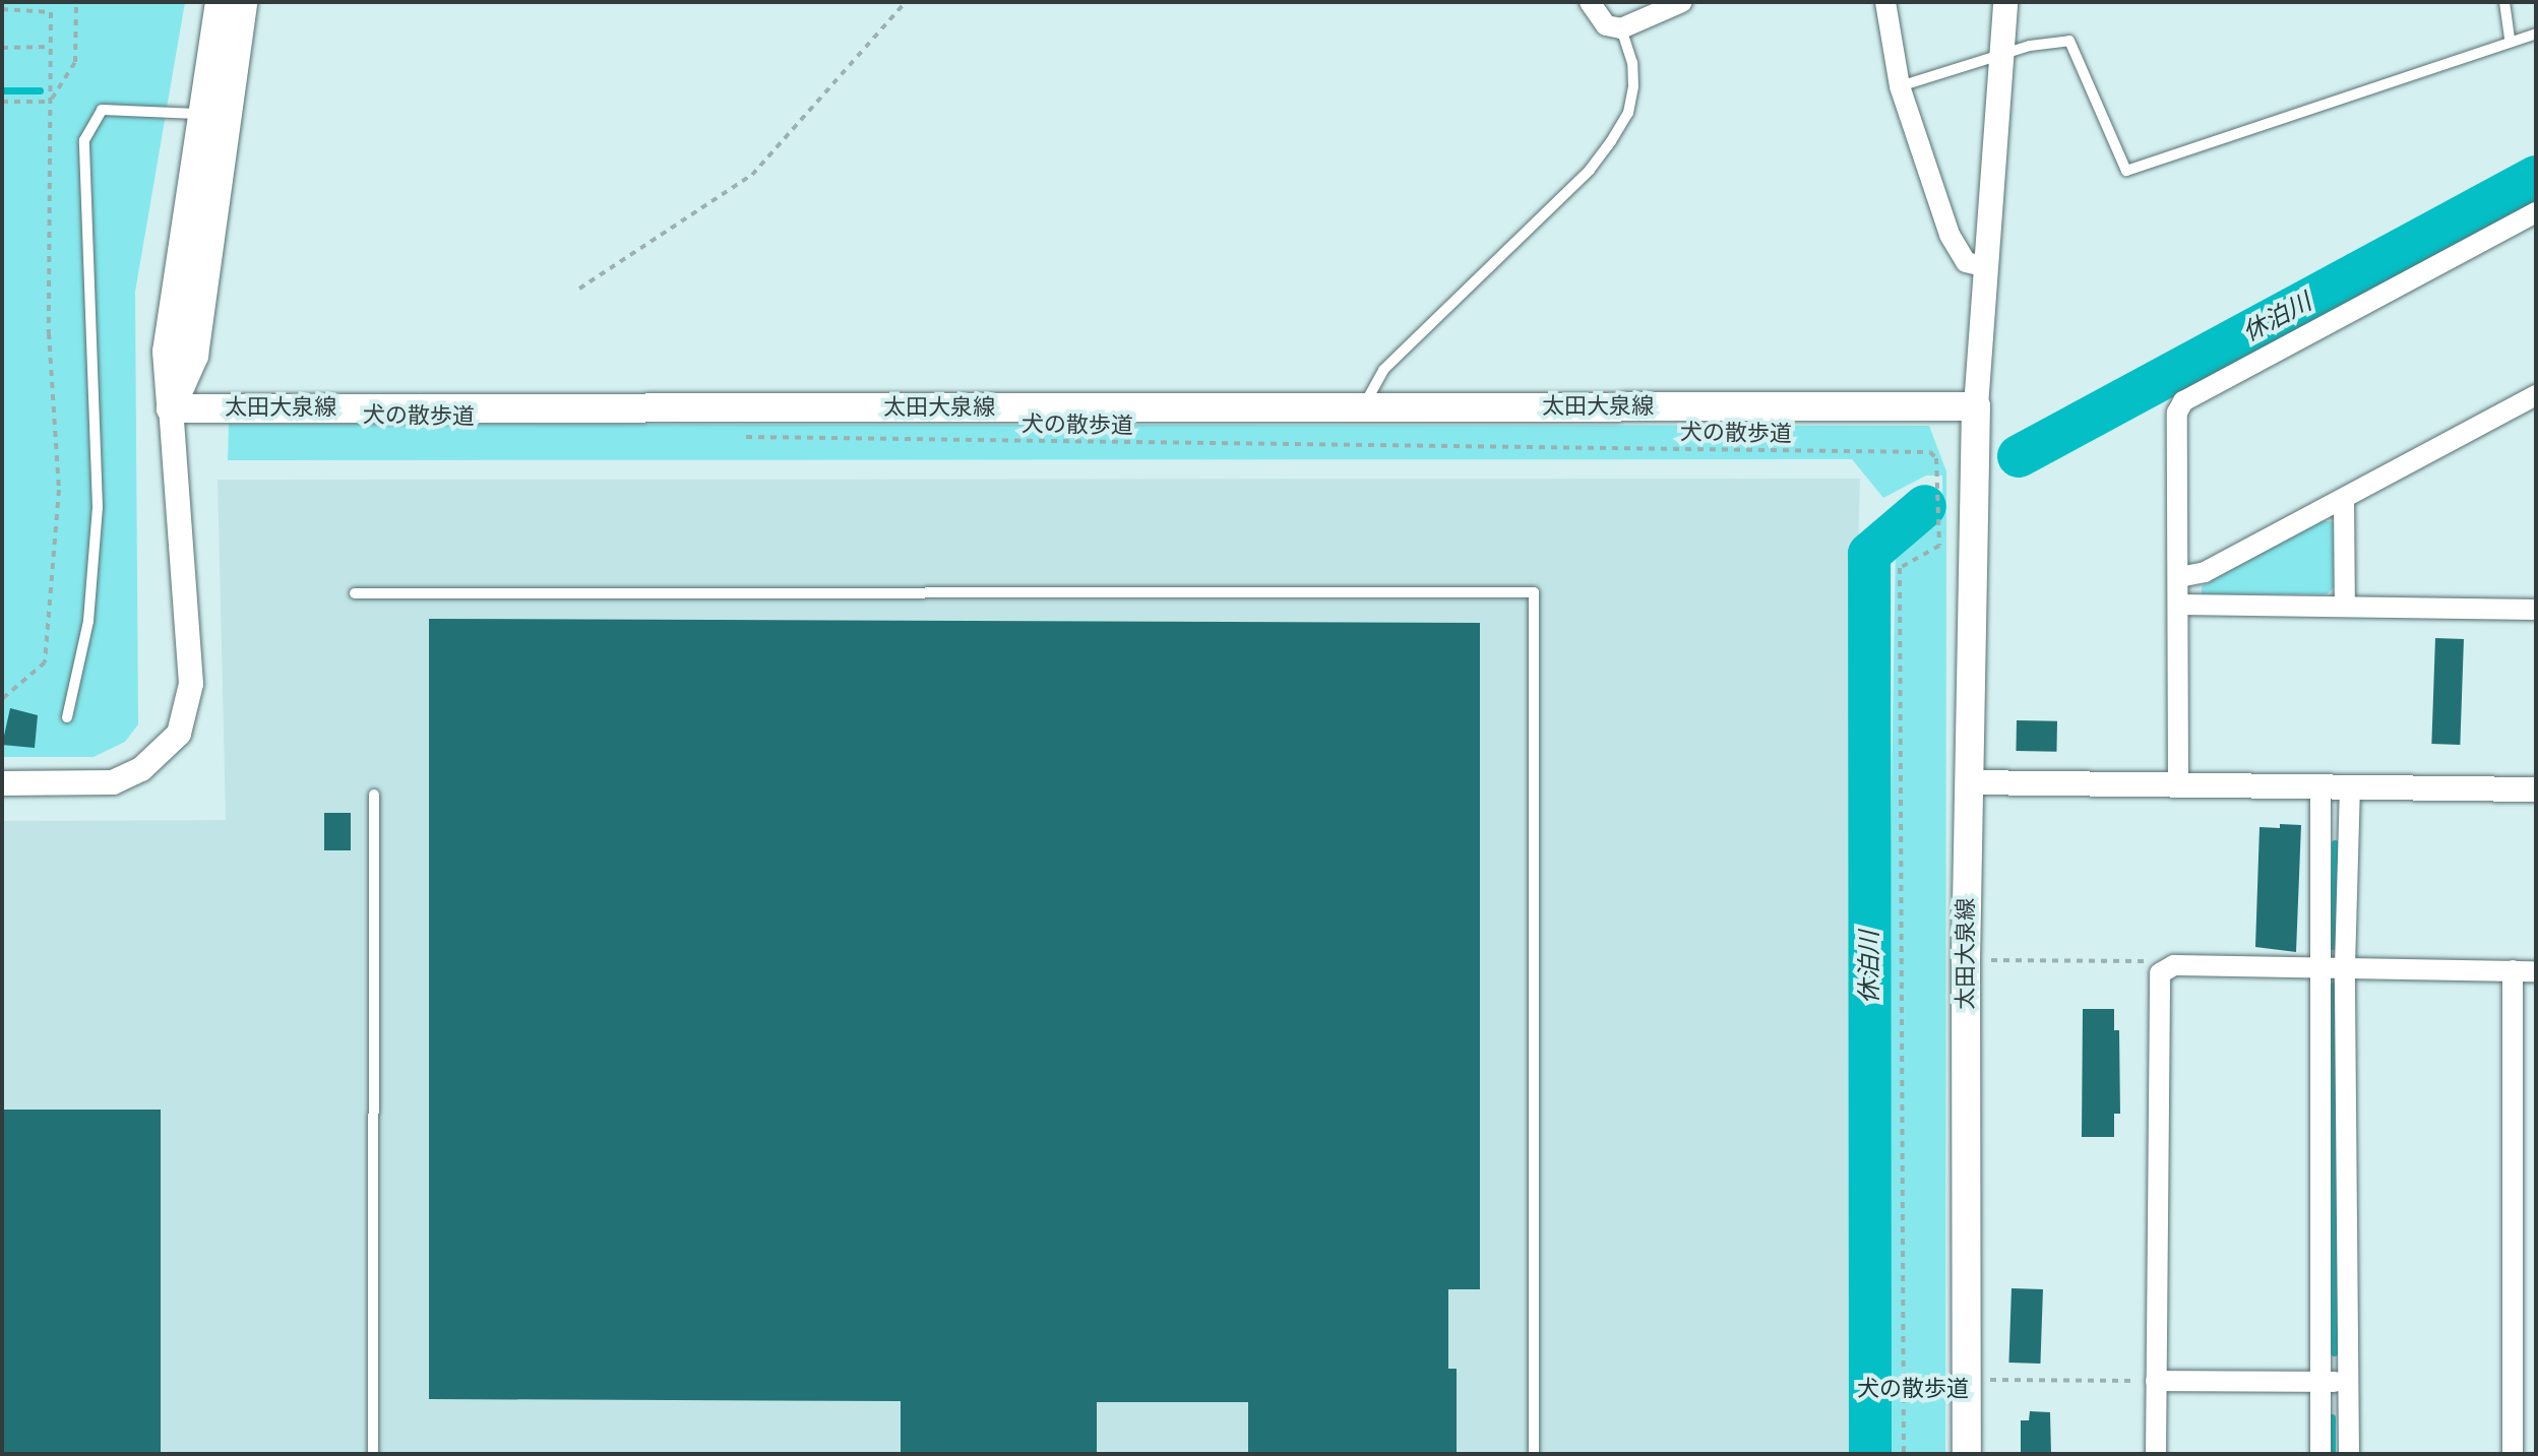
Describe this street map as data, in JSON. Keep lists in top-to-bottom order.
{
  "streets": {
    "main road": ["太田大泉線"],
    "path": ["犬の散歩道"]
  },
  "water": ["休泊川"],
  "parks": ["犬の散歩道"]
}
